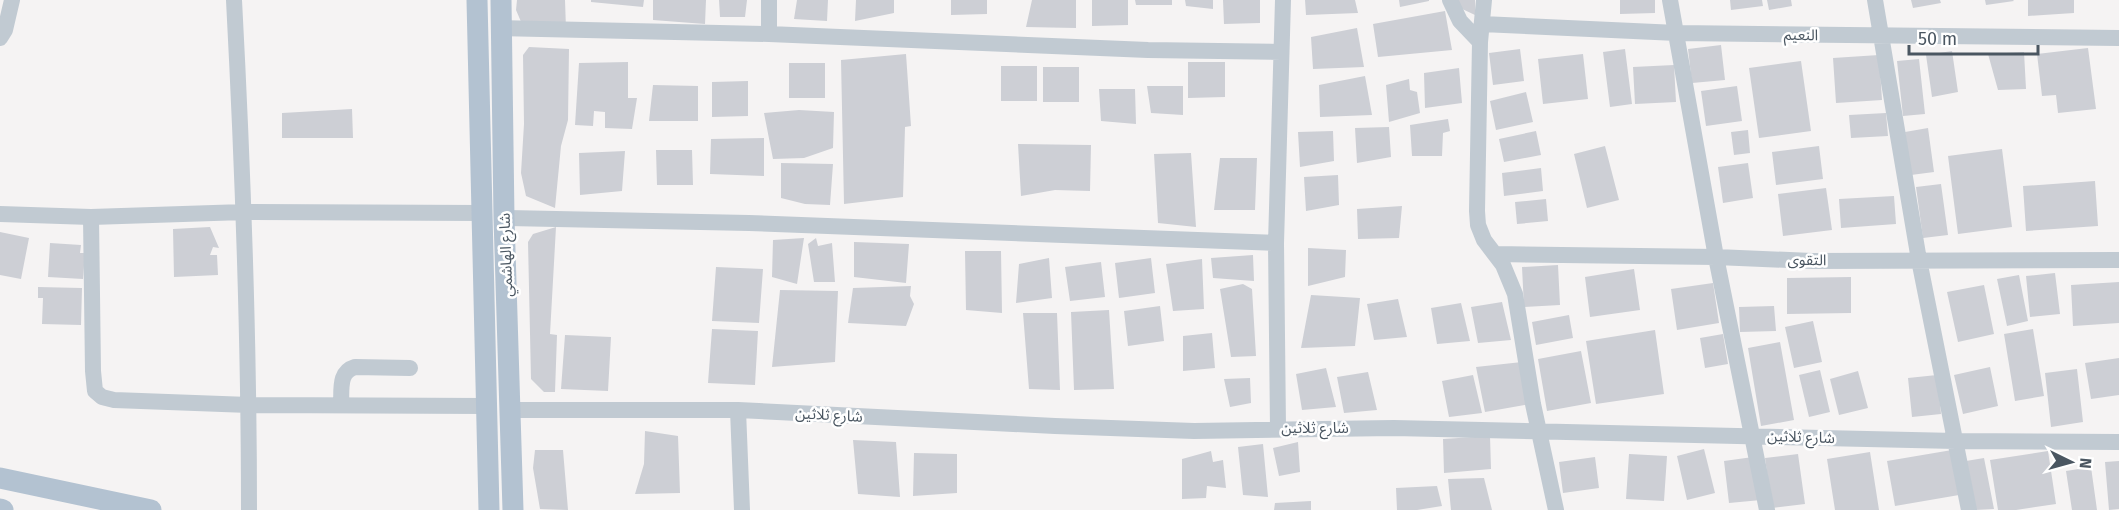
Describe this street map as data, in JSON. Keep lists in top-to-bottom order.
{
  "streets": {
    "main road": ["شارع الهاشمي"],
    "street": ["النعيم", "التقوى", "شارع ثلاثين"]
  },
  "crossings": [
    ["شارع الهاشمي", "شارع ثلاثين"]
  ],
  "scale_bar": "50 m",
  "north": "right"
}
